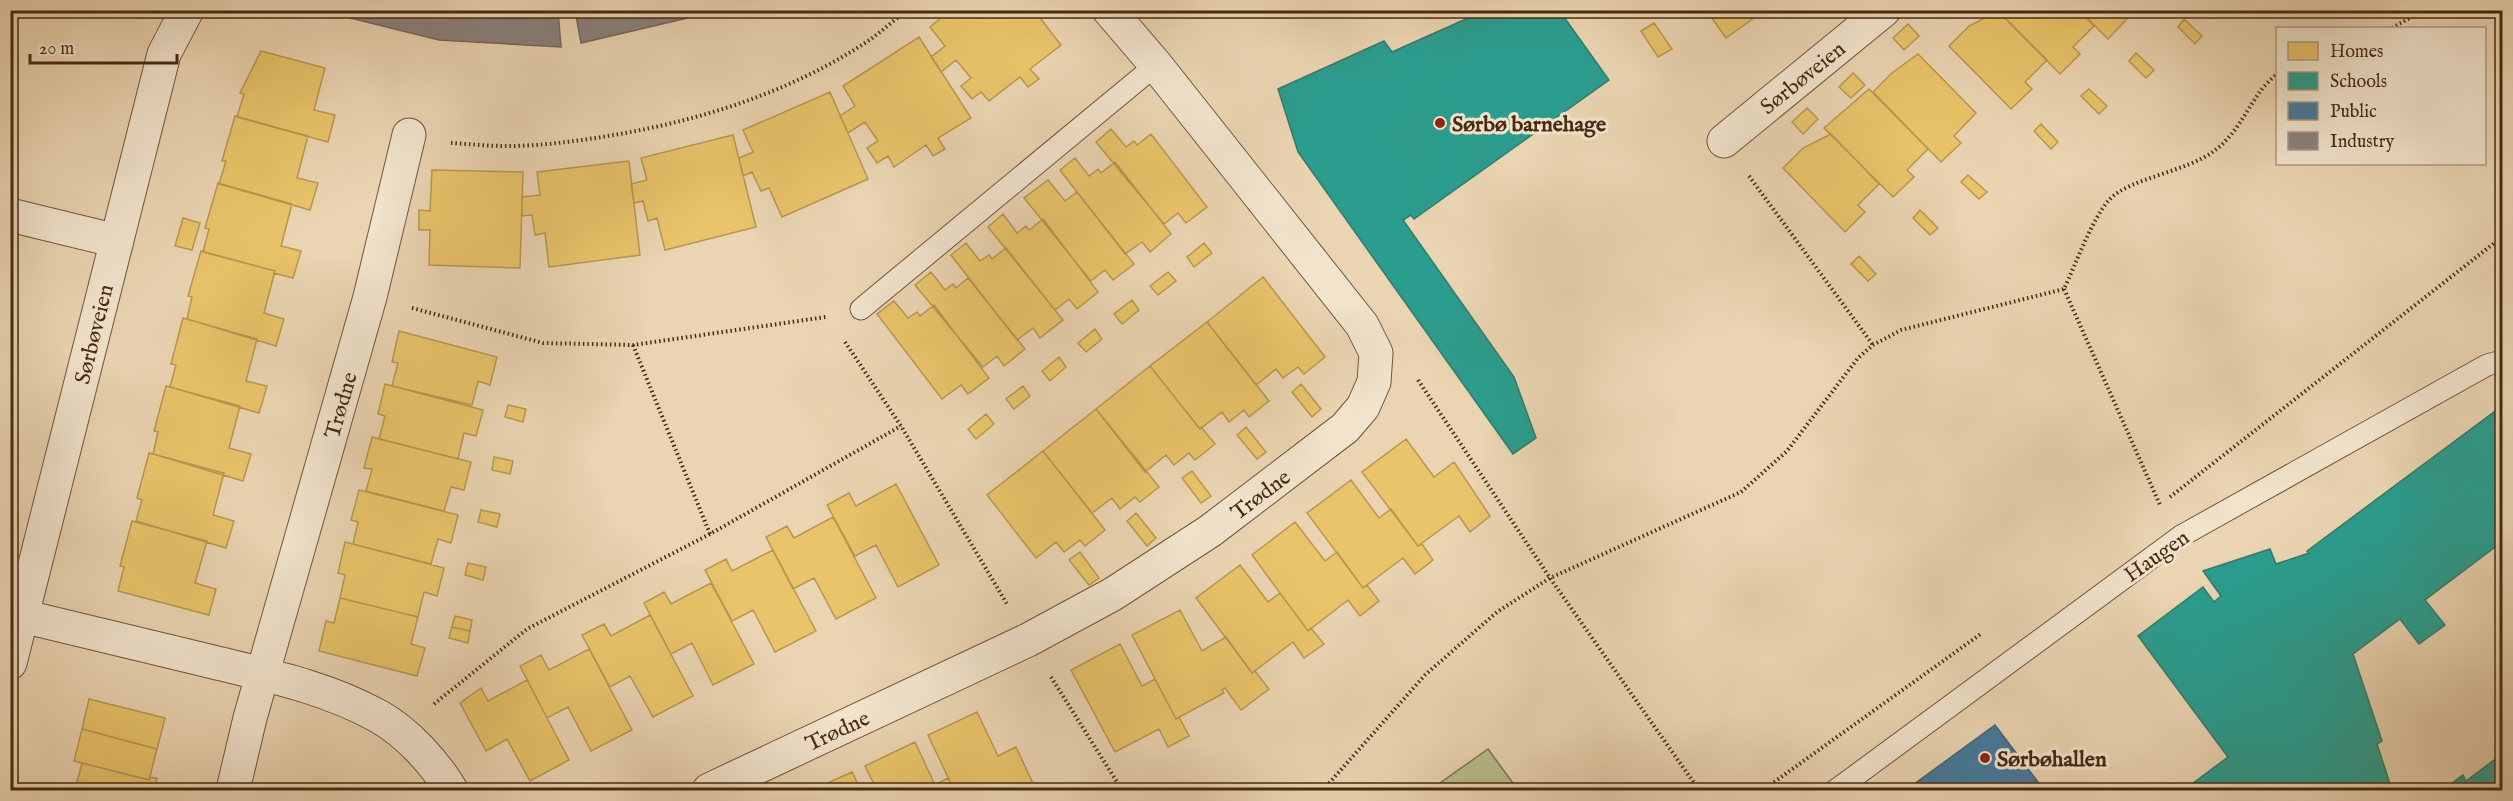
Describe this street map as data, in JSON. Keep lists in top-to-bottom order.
{
  "streets": {
    "street": ["Sørbøveien", "Trødne"],
    "lane": ["Haugen"]
  },
  "places": ["Sørbø barnehage", "Sørbøhallen"],
  "legend": [
    "Homes",
    "Schools",
    "Public",
    "Industry"
  ],
  "scale_bar": "20 m"
}
